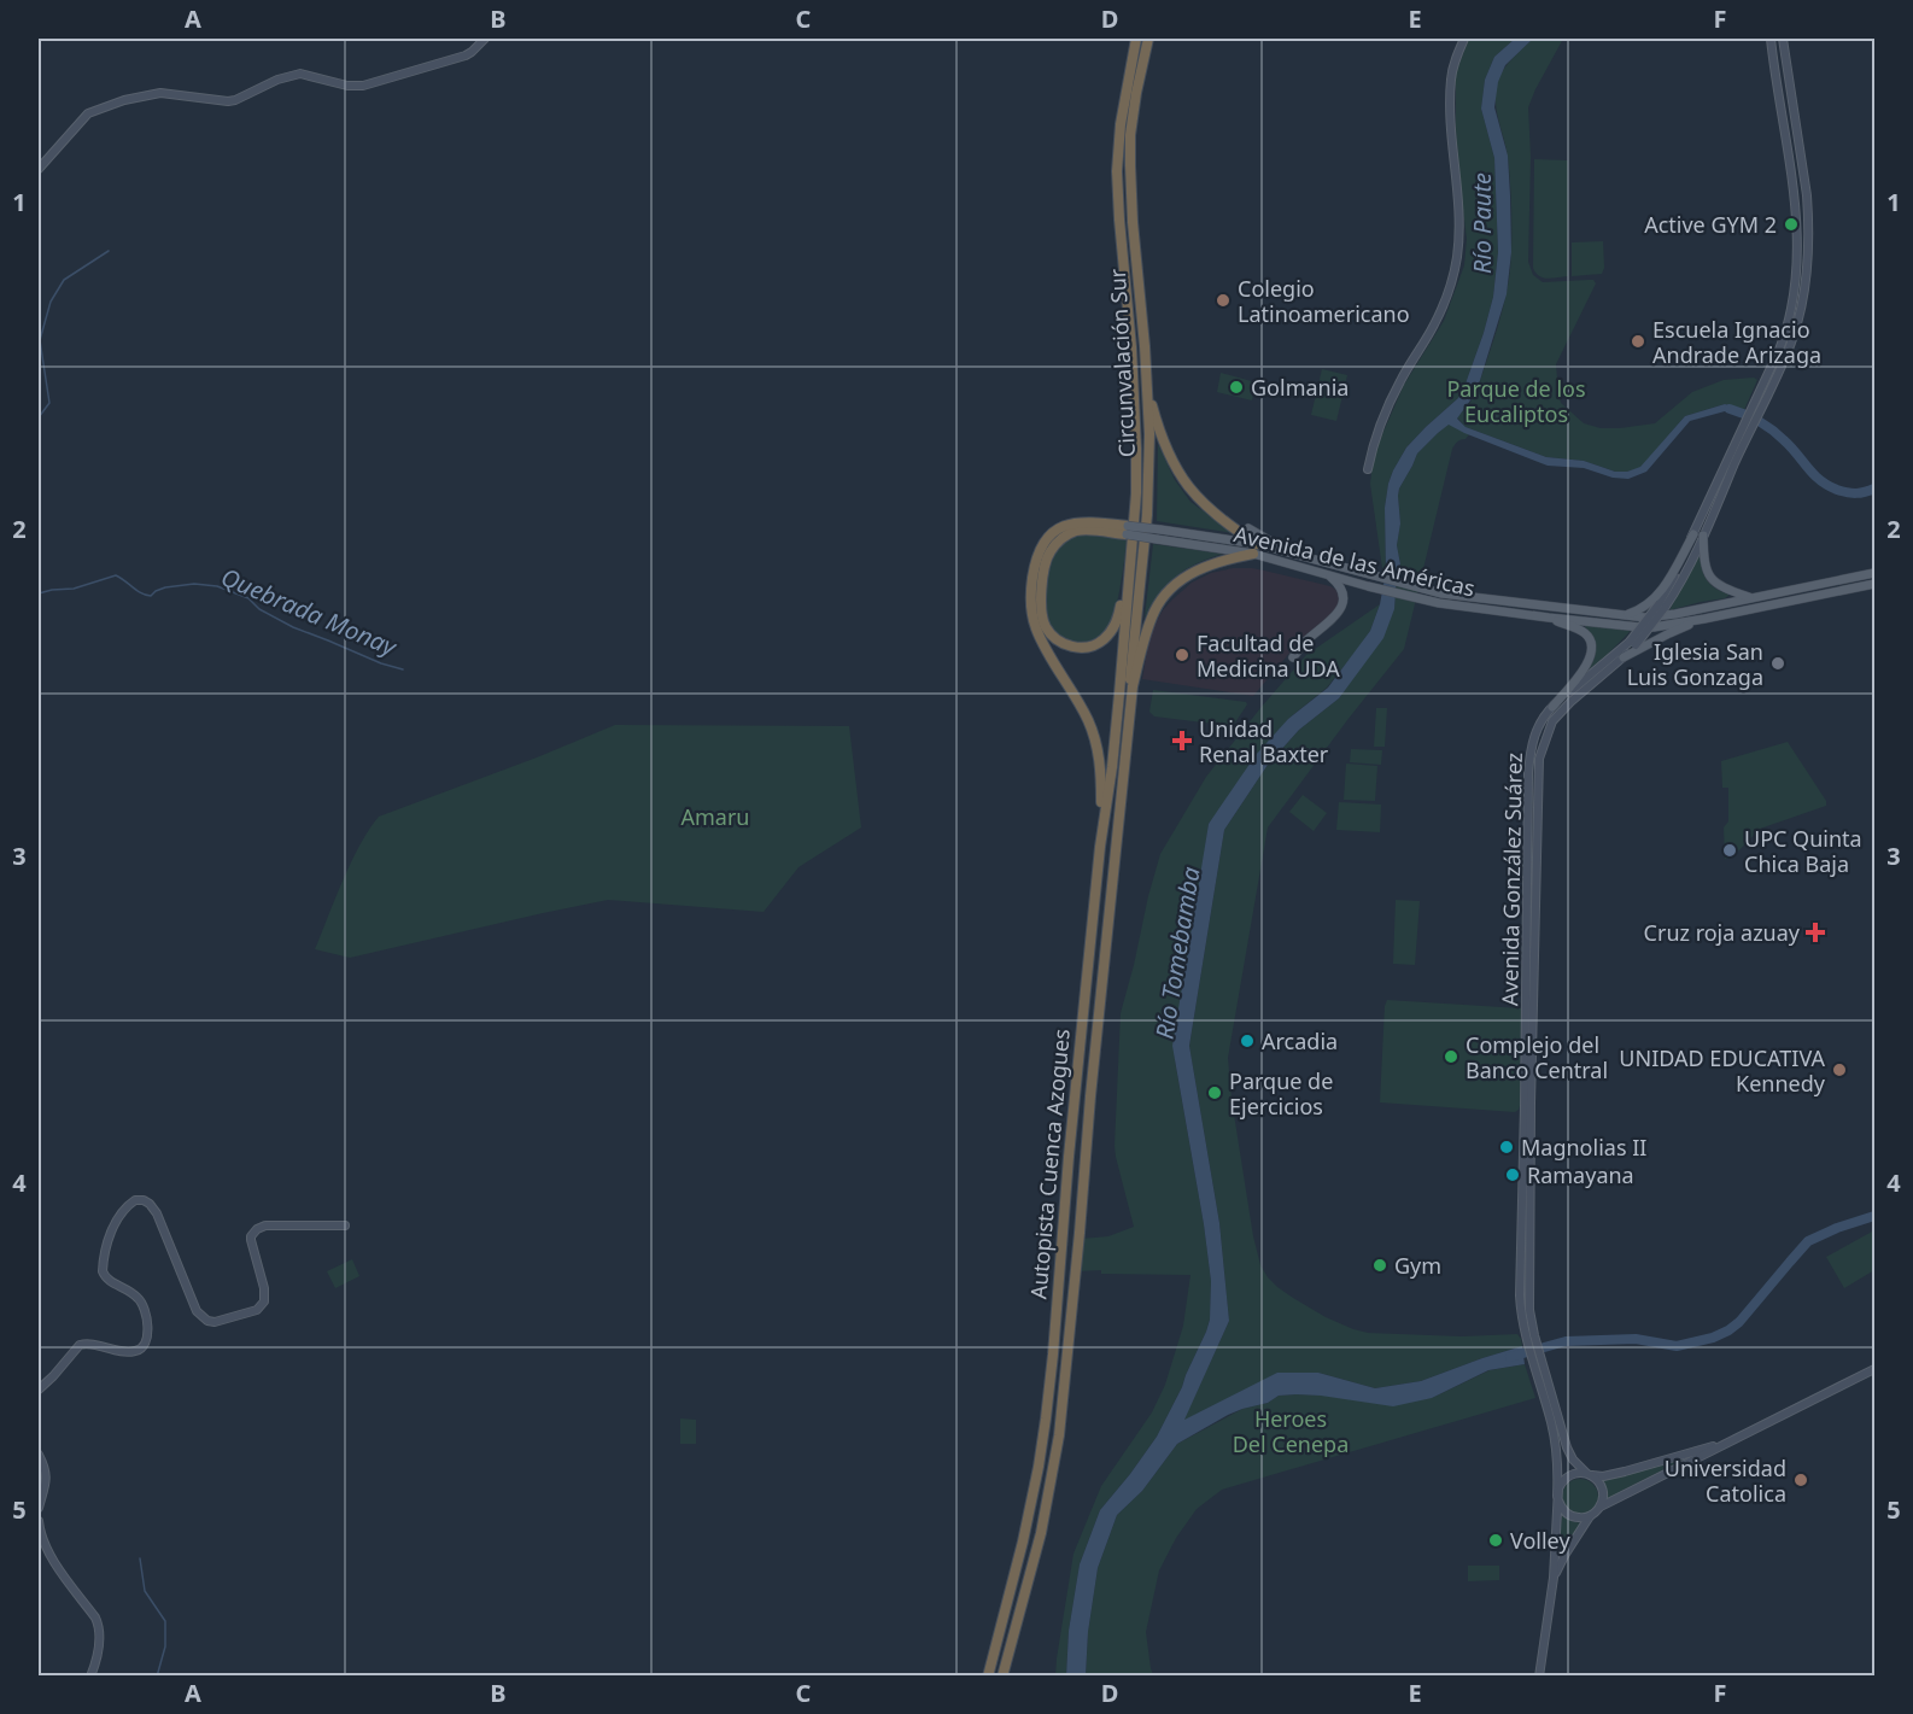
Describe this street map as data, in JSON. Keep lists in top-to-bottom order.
{
  "streets": {
    "highway": ["Circunvalación Sur", "Autopista Cuenca Azogues"],
    "main road": ["Avenida de las Américas", "Avenida González Suárez"]
  },
  "crossings": [
    ["Circunvalación Sur", "Autopista Cuenca Azogues"]
  ],
  "water": ["Río Paute", "Quebrada Monay", "Río Tomebamba"],
  "parks": ["Parque de los Eucaliptos", "Amaru", "Heroes Del Cenepa"],
  "places": {
    "other": [
      "Active GYM 2",
      "Colegio Latinoamericano",
      "Escuela Ignacio Andrade Arizaga",
      "Golmania",
      "Facultad de Medicina UDA",
      "Iglesia San Luis Gonzaga",
      "UPC Quinta Chica Baja",
      "Arcadia",
      "Complejo del Banco Central",
      "UNIDAD EDUCATIVA Kennedy",
      "Parque de Ejercicios",
      "Magnolias II",
      "Ramayana",
      "Gym",
      "Universidad Catolica",
      "Volley"
    ],
    "health": ["Unidad Renal Baxter", "Cruz roja azuay"]
  },
  "grid": {
    "columns": [
      "A",
      "B",
      "C",
      "D",
      "E",
      "F"
    ],
    "rows": [
      "1",
      "2",
      "3",
      "4",
      "5"
    ]
  }
}
